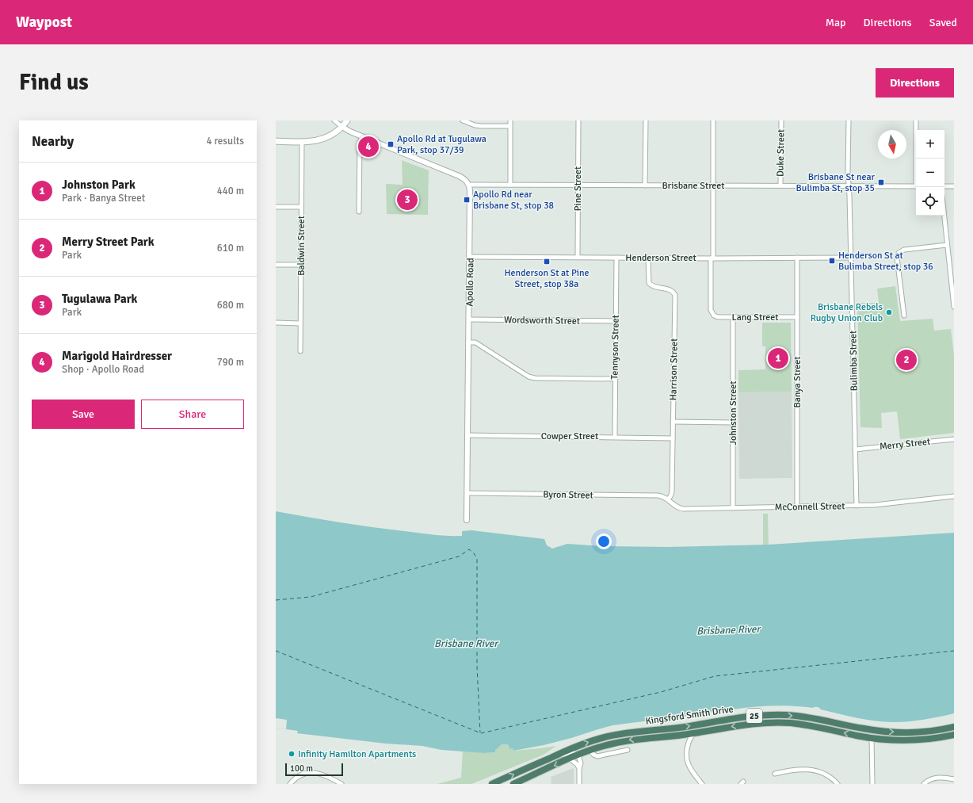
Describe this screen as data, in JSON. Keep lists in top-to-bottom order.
{
  "streets": {
    "highway": ["Kingsford Smith Drive", "25"],
    "street": [
      "Duke Street",
      "Brisbane Street",
      "Pine Street",
      "Baldwin Street",
      "Henderson Street",
      "Apollo Road",
      "Lang Street",
      "Wordsworth Street",
      "Tennyson Street",
      "Bulimba Street",
      "Harrison Street",
      "Banya Street",
      "Johnston Street",
      "Cowper Street",
      "Merry Street",
      "Byron Street",
      "McConnell Street"
    ]
  },
  "crossings": [
    ["Duke Street", "Brisbane Street"],
    ["Brisbane Street", "Pine Street"],
    ["Brisbane Street", "Apollo Road"],
    ["Brisbane Street", "Bulimba Street"],
    ["Pine Street", "Henderson Street"],
    ["Henderson Street", "Apollo Road"],
    ["Henderson Street", "Lang Street"],
    ["Henderson Street", "Tennyson Street"],
    ["Henderson Street", "Bulimba Street"],
    ["Henderson Street", "Harrison Street"],
    ["Henderson Street", "Banya Street"],
    ["Apollo Road", "Wordsworth Street"],
    ["Apollo Road", "Cowper Street"],
    ["Apollo Road", "Byron Street"],
    ["Lang Street", "Banya Street"],
    ["Lang Street", "Johnston Street"],
    ["Wordsworth Street", "Tennyson Street"],
    ["Tennyson Street", "Cowper Street"],
    ["Bulimba Street", "Merry Street"],
    ["Bulimba Street", "McConnell Street"],
    ["Harrison Street", "Cowper Street"],
    ["Harrison Street", "Byron Street"],
    ["Harrison Street", "McConnell Street"],
    ["Banya Street", "McConnell Street"],
    ["Johnston Street", "McConnell Street"],
    ["Byron Street", "McConnell Street"]
  ],
  "water": ["Brisbane River"],
  "places": {
    "transit": [
      "Apollo Rd at Tugulawa Park, stop 37/39",
      "Brisbane St near Bulimba St, stop 35",
      "Apollo Rd near Brisbane St, stop 38",
      "Henderson St at Bulimba Street, stop 36",
      "Henderson St at Pine Street, stop 38a"
    ],
    "other": ["Brisbane Rebels Rugby Union Club", "Infinity Hamilton Apartments"]
  },
  "scale_bar": "100 m",
  "north": "bottom",
  "page": {
    "header": "Waypost",
    "nav": ["Map", "Directions", "Saved"],
    "buttons": [
      "Directions",
      ["Save", "Share"]
    ],
    "title": "Find us",
    "heading": ["Nearby", "4 results"],
    "map_buttons": ["+", "−"],
    "pins": [
      "4",
      "3",
      "1",
      "2"
    ],
    "list": [
      {
        "mark": "1",
        "name": "Johnston Park",
        "note": "Park · Banya Street",
        "value": "440 m"
      },
      {
        "mark": "2",
        "name": "Merry Street Park",
        "note": "Park",
        "value": "610 m"
      },
      {
        "mark": "3",
        "name": "Tugulawa Park",
        "note": "Park",
        "value": "680 m"
      },
      {
        "mark": "4",
        "name": "Marigold Hairdresser",
        "note": "Shop · Apollo Road",
        "value": "790 m"
      }
    ],
    "scale": "100 m"
  }
}
